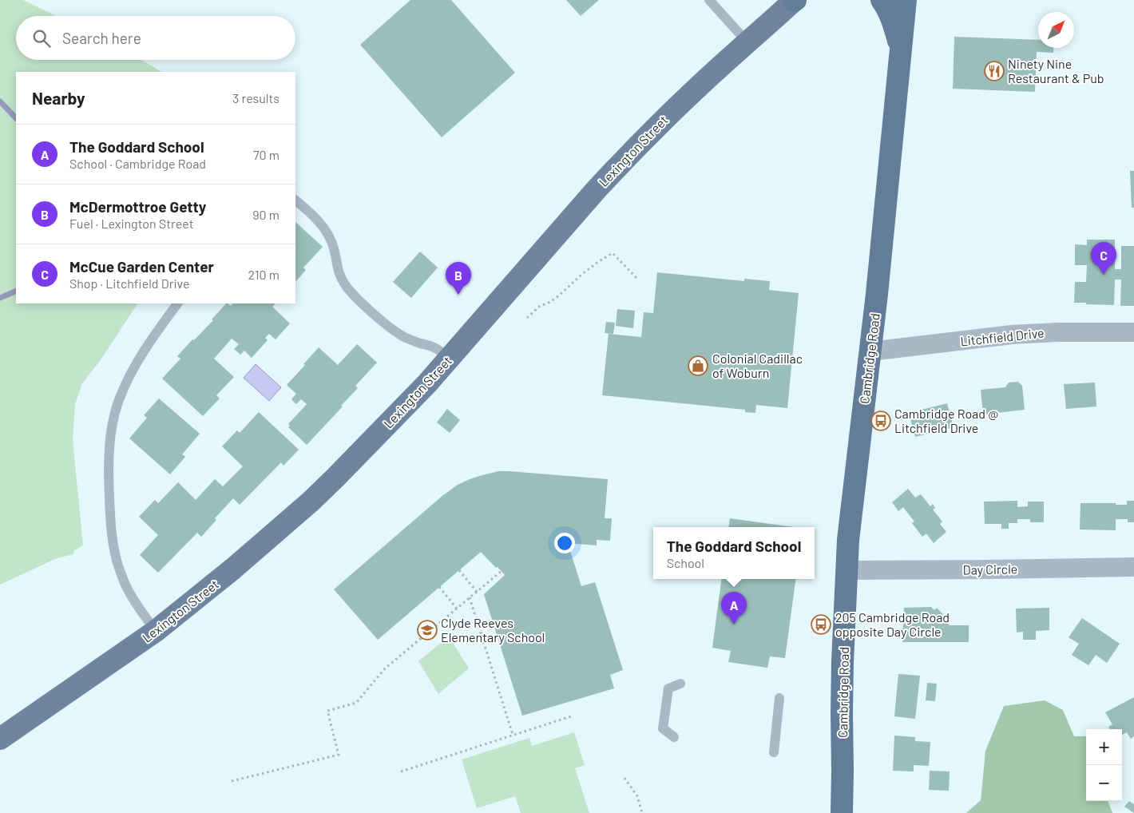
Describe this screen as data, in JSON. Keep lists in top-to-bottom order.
{
  "streets": {
    "highway": ["Cambridge Road"],
    "main road": ["Lexington Street"],
    "street": ["Litchfield Drive", "Day Circle"]
  },
  "crossings": [
    ["Litchfield Drive", "Cambridge Road"],
    ["Cambridge Road", "Day Circle"]
  ],
  "places": {
    "restaurant": ["Ninety Nine Restaurant & Pub"],
    "shop": ["Colonial Cadillac of Woburn"],
    "bus stop": ["Cambridge Road @ Litchfield Drive", "205 Cambridge Road opposite Day Circle"],
    "school or university": ["Clyde Reeves Elementary School"]
  },
  "north": "top right",
  "page": {
    "search": "Search here",
    "heading": ["Nearby", "3 results"],
    "list": [
      {
        "mark": "A",
        "name": "The Goddard School",
        "note": "School · Cambridge Road",
        "value": "70 m"
      },
      {
        "mark": "B",
        "name": "McDermottroe Getty",
        "note": "Fuel · Lexington Street",
        "value": "90 m"
      },
      {
        "mark": "C",
        "name": "McCue Garden Center",
        "note": "Shop · Litchfield Drive",
        "value": "210 m"
      }
    ],
    "pins": ["C", "B", "A"],
    "popup": ["The Goddard School", "School"],
    "map_buttons": ["+", "−"]
  }
}
